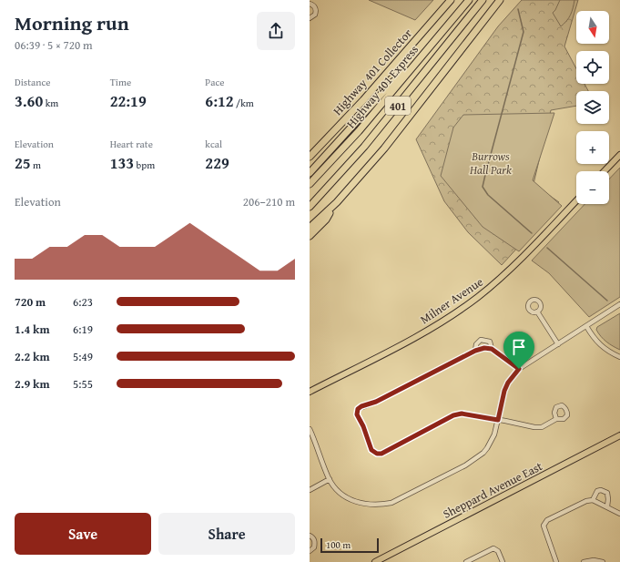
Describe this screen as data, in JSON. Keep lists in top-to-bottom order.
{
  "streets": {
    "highway": ["Highway 401 Collector", "Highway 401 Express", "401"],
    "main road": ["Milner Avenue", "Sheppard Avenue East"]
  },
  "parks": ["Burrows Hall Park"],
  "scale_bar": "100 m",
  "north": "bottom",
  "page": {
    "heading": ["Morning run", "06:39 · 5 × 720 m"],
    "map_buttons": ["+", "−"],
    "stats": [
      ["Distance", "3.60 km"],
      ["Time", "22:19"],
      ["Pace", "6:12 /km"],
      ["Elevation", "25 m"],
      ["Heart rate", "133 bpm"],
      ["kcal", "229"]
    ],
    "chart": ["Elevation", "206–210 m"],
    "list": [
      {
        "name": "720 m",
        "note": "6:23"
      },
      {
        "name": "1.4 km",
        "note": "6:19"
      },
      {
        "name": "2.2 km",
        "note": "5:49"
      },
      {
        "name": "2.9 km",
        "note": "5:55"
      }
    ],
    "buttons": ["Save", "Share"],
    "scale": "100 m"
  }
}
